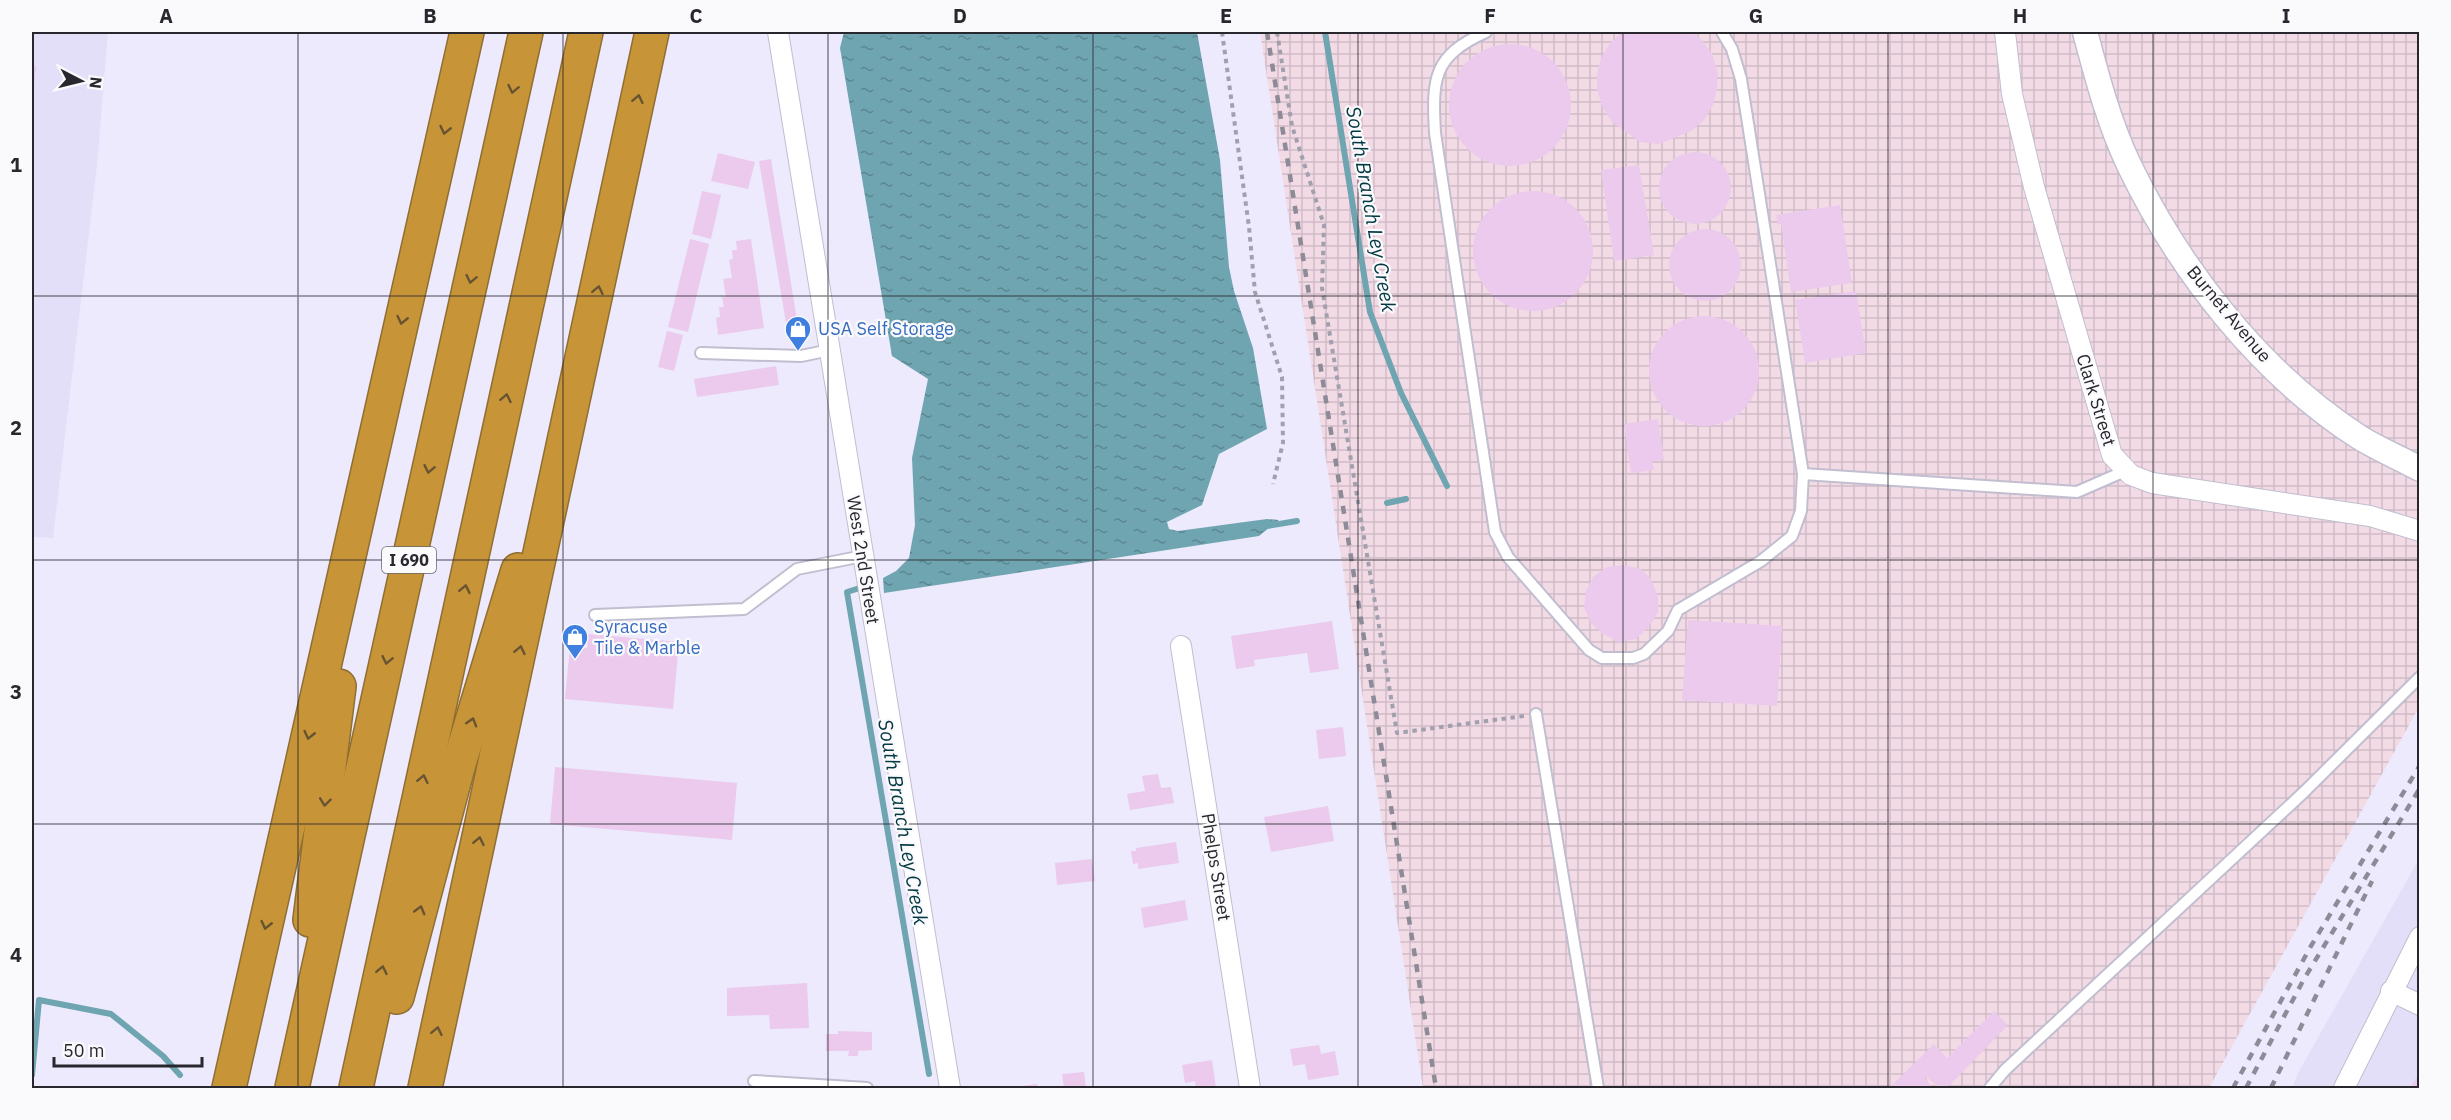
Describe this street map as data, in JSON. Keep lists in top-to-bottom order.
{
  "streets": {
    "highway": ["I 690"],
    "street": [
      "Burnet Avenue",
      "Clark Street",
      "West 2nd Street",
      "Phelps Street"
    ]
  },
  "water": ["South Branch Ley Creek"],
  "places": {
    "shop": ["USA Self Storage", "Syracuse Tile & Marble"]
  },
  "scale_bar": "50 m",
  "north": "right",
  "grid": {
    "columns": [
      "A",
      "B",
      "C",
      "D",
      "E",
      "F",
      "G",
      "H",
      "I"
    ],
    "rows": [
      "1",
      "2",
      "3",
      "4"
    ]
  }
}
